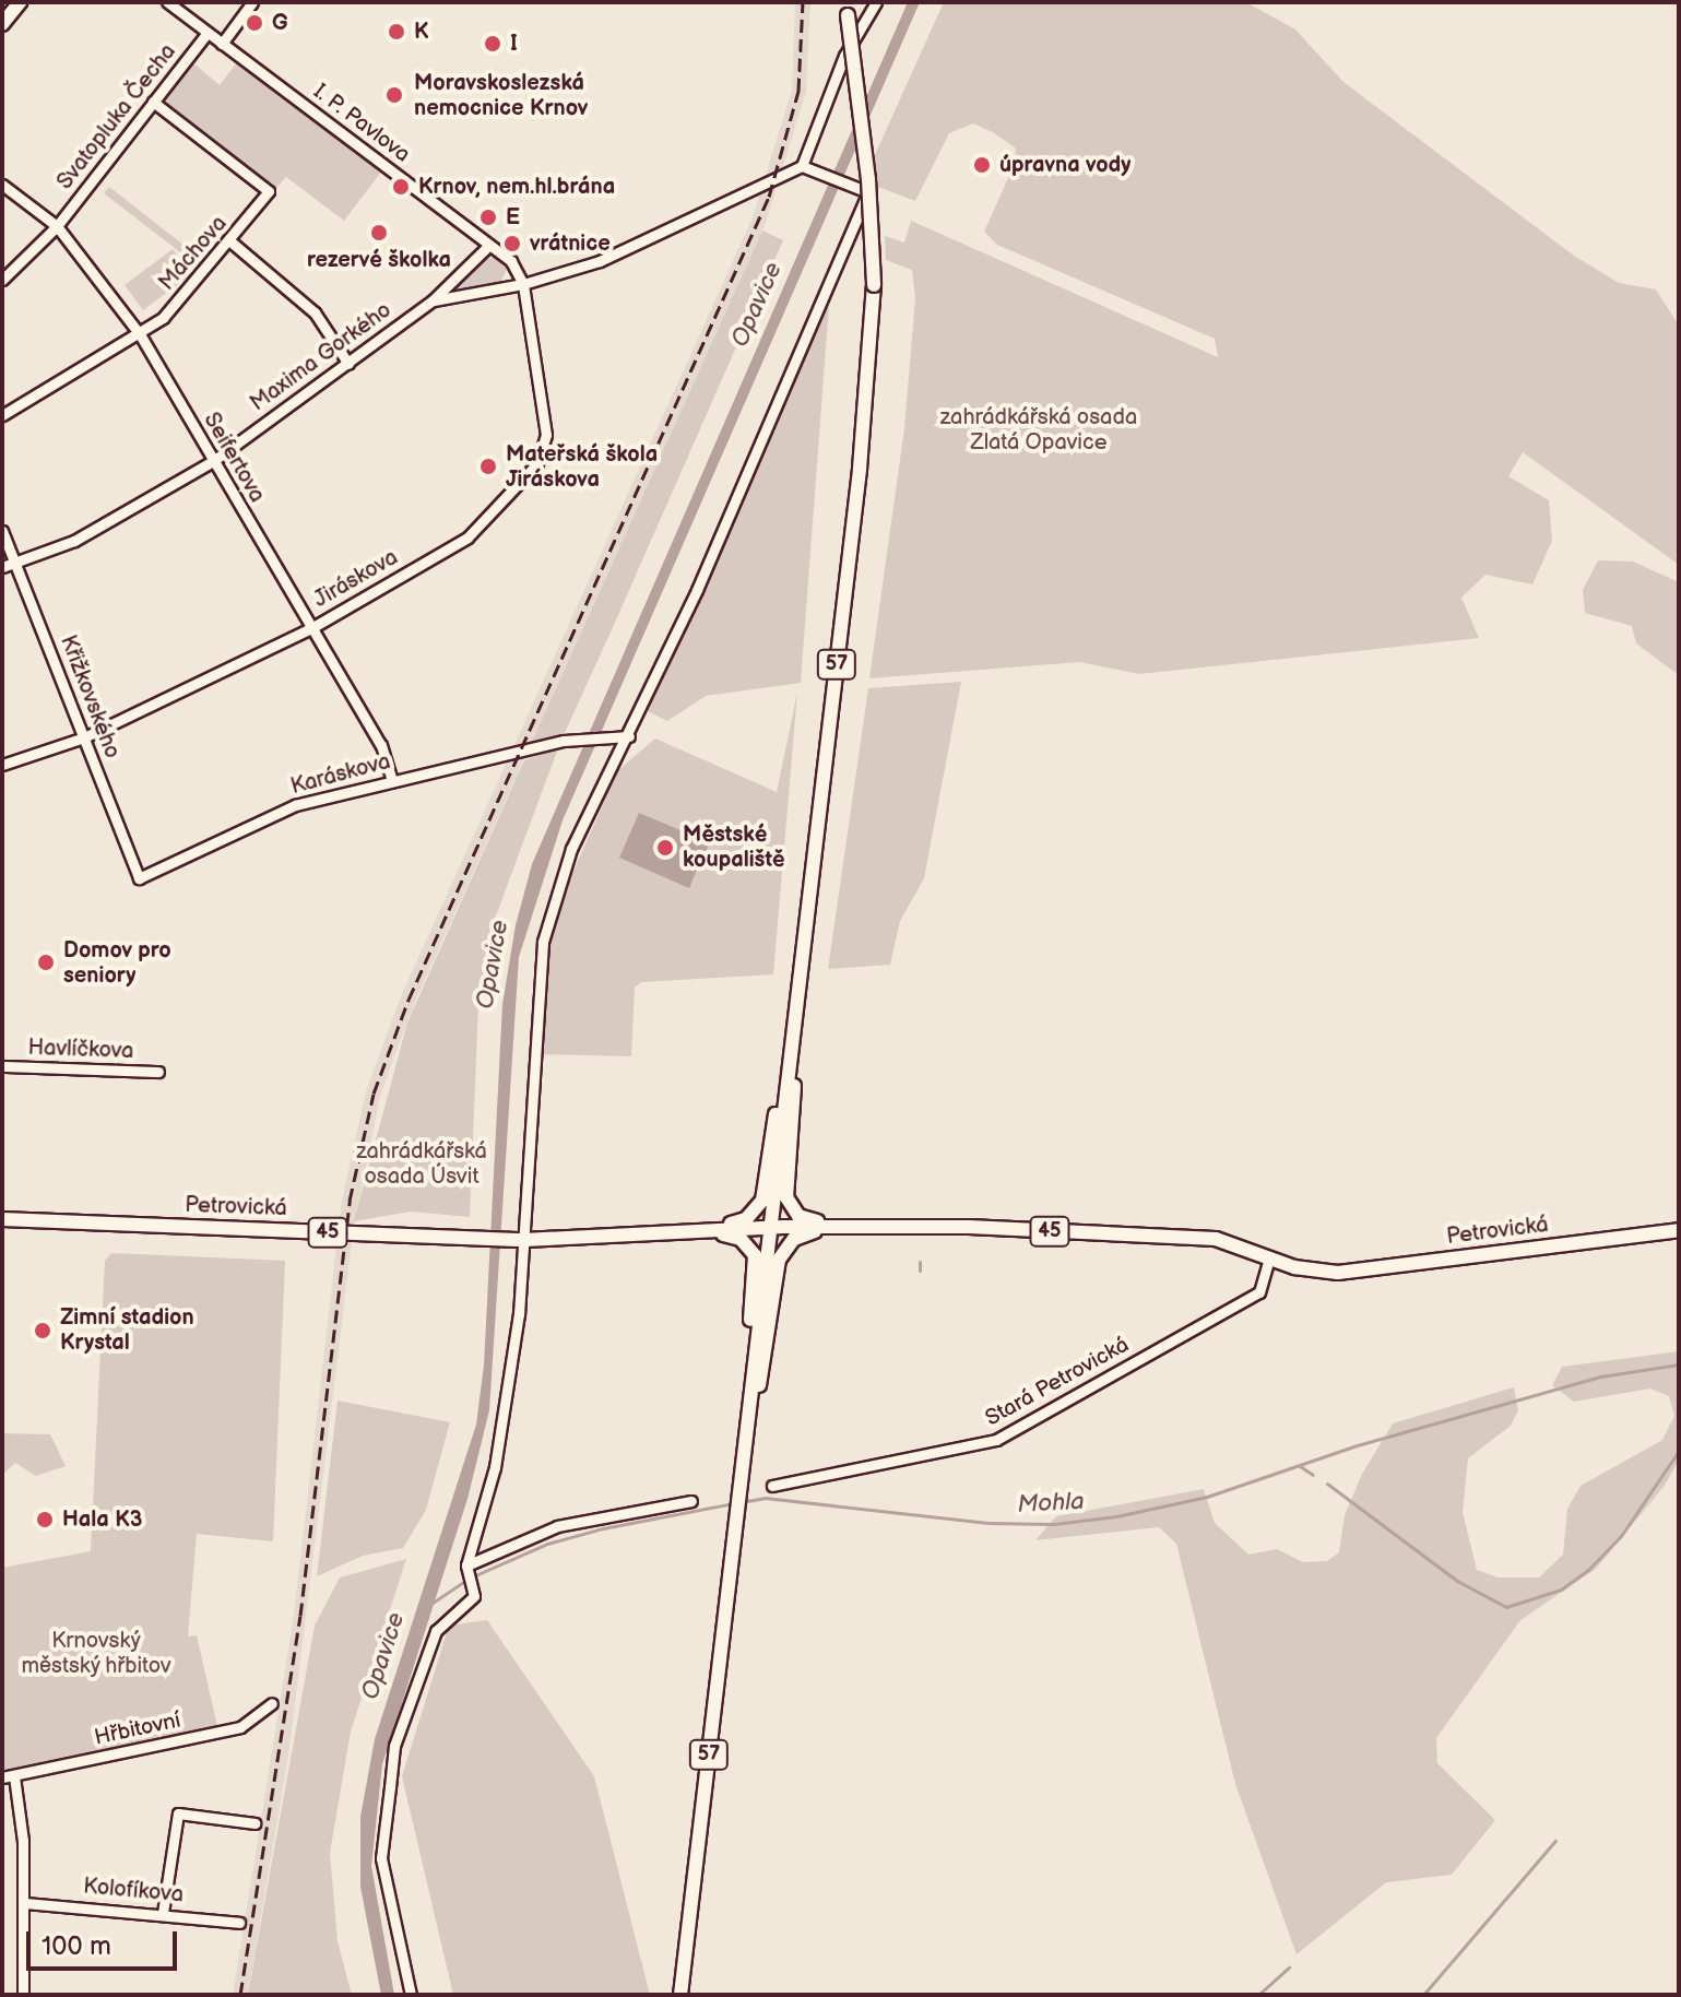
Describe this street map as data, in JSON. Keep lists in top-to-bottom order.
{
  "streets": {
    "main road": ["57", "Petrovická", "45"],
    "street": [
      "Svatopluka Čecha",
      "I. P. Pavlova",
      "Máchova",
      "Maxima Gorkého",
      "Seifertova",
      "Jiráskova",
      "Křižkovského",
      "Karáskova",
      "Havlíčkova",
      "Stará Petrovická",
      "Hřbitovní",
      "Kolofíkova"
    ]
  },
  "crossings": [
    ["Svatopluka Čecha", "I. P. Pavlova"],
    ["Svatopluka Čecha", "Máchova"],
    ["Svatopluka Čecha", "Seifertova"],
    ["I. P. Pavlova", "Maxima Gorkého"],
    ["I. P. Pavlova", "Jiráskova"],
    ["Máchova", "Seifertova"],
    ["Maxima Gorkého", "Seifertova"],
    ["Maxima Gorkého", "Jiráskova"],
    ["Maxima Gorkého", "Křižkovského"],
    ["Seifertova", "Jiráskova"],
    ["Seifertova", "Karáskova"],
    ["Jiráskova", "Křižkovského"],
    ["57", "45"],
    ["Křižkovského", "Karáskova"],
    ["Petrovická", "45"],
    ["Petrovická", "Stará Petrovická"],
    ["45", "Stará Petrovická"]
  ],
  "water": ["Opavice", "Mohla"],
  "parks": ["zahrádkářská osada Zlatá Opavice", "zahrádkářská osada Úsvit", "Krnovský městský hřbitov"],
  "places": [
    "G",
    "K",
    "I",
    "Moravskoslezská nemocnice Krnov",
    "úpravna vody",
    "Krnov, nem.hl.brána",
    "E",
    "rezervé školka",
    "vrátnice",
    "Mateřská škola Jiráskova",
    "Městské koupaliště",
    "Domov pro seniory",
    "Zimní stadion Krystal",
    "Hala K3"
  ],
  "scale_bar": "100 m"
}
